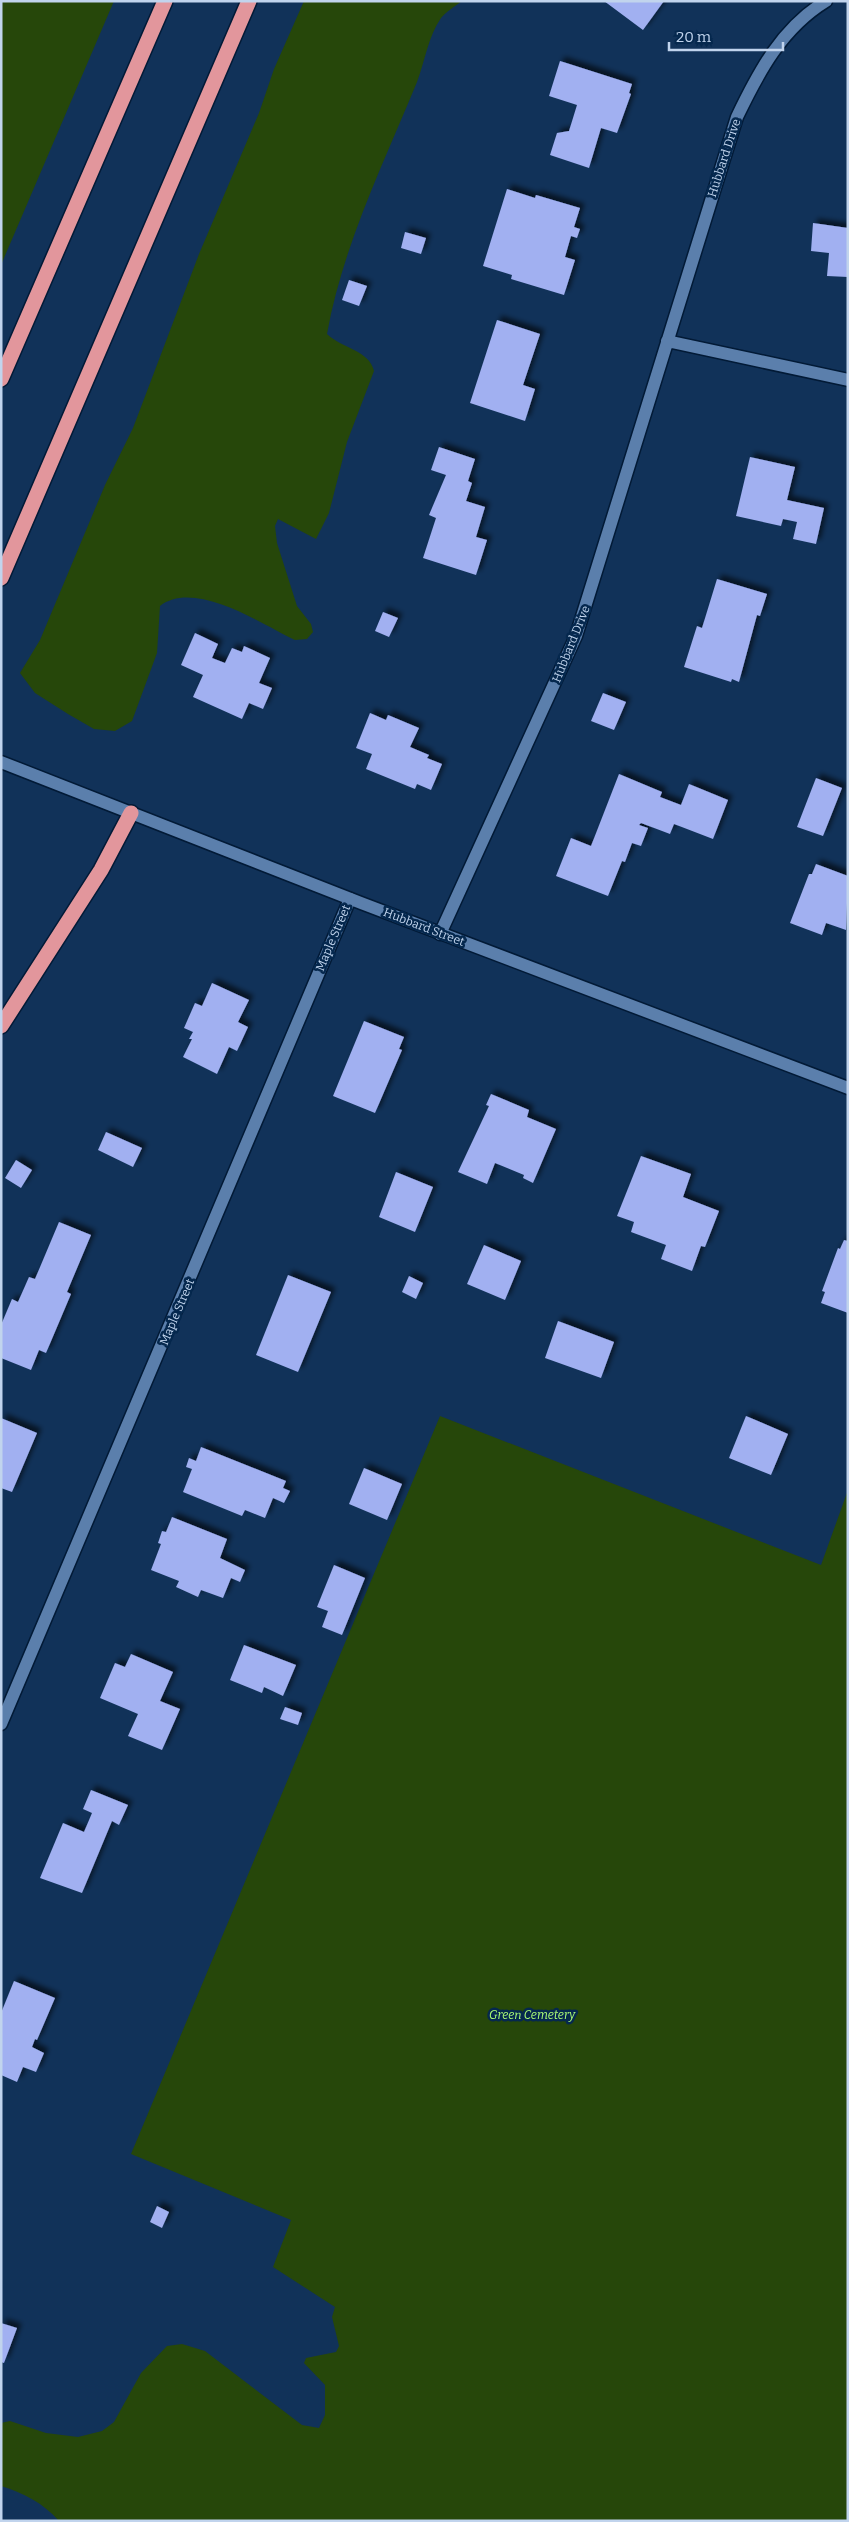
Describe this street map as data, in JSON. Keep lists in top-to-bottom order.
{
  "streets": {
    "street": ["Hubbard Drive", "Hubbard Street", "Maple Street"]
  },
  "crossings": [
    ["Hubbard Drive", "Hubbard Street"],
    ["Hubbard Street", "Maple Street"]
  ],
  "parks": ["Green Cemetery"],
  "scale_bar": "20 m"
}
